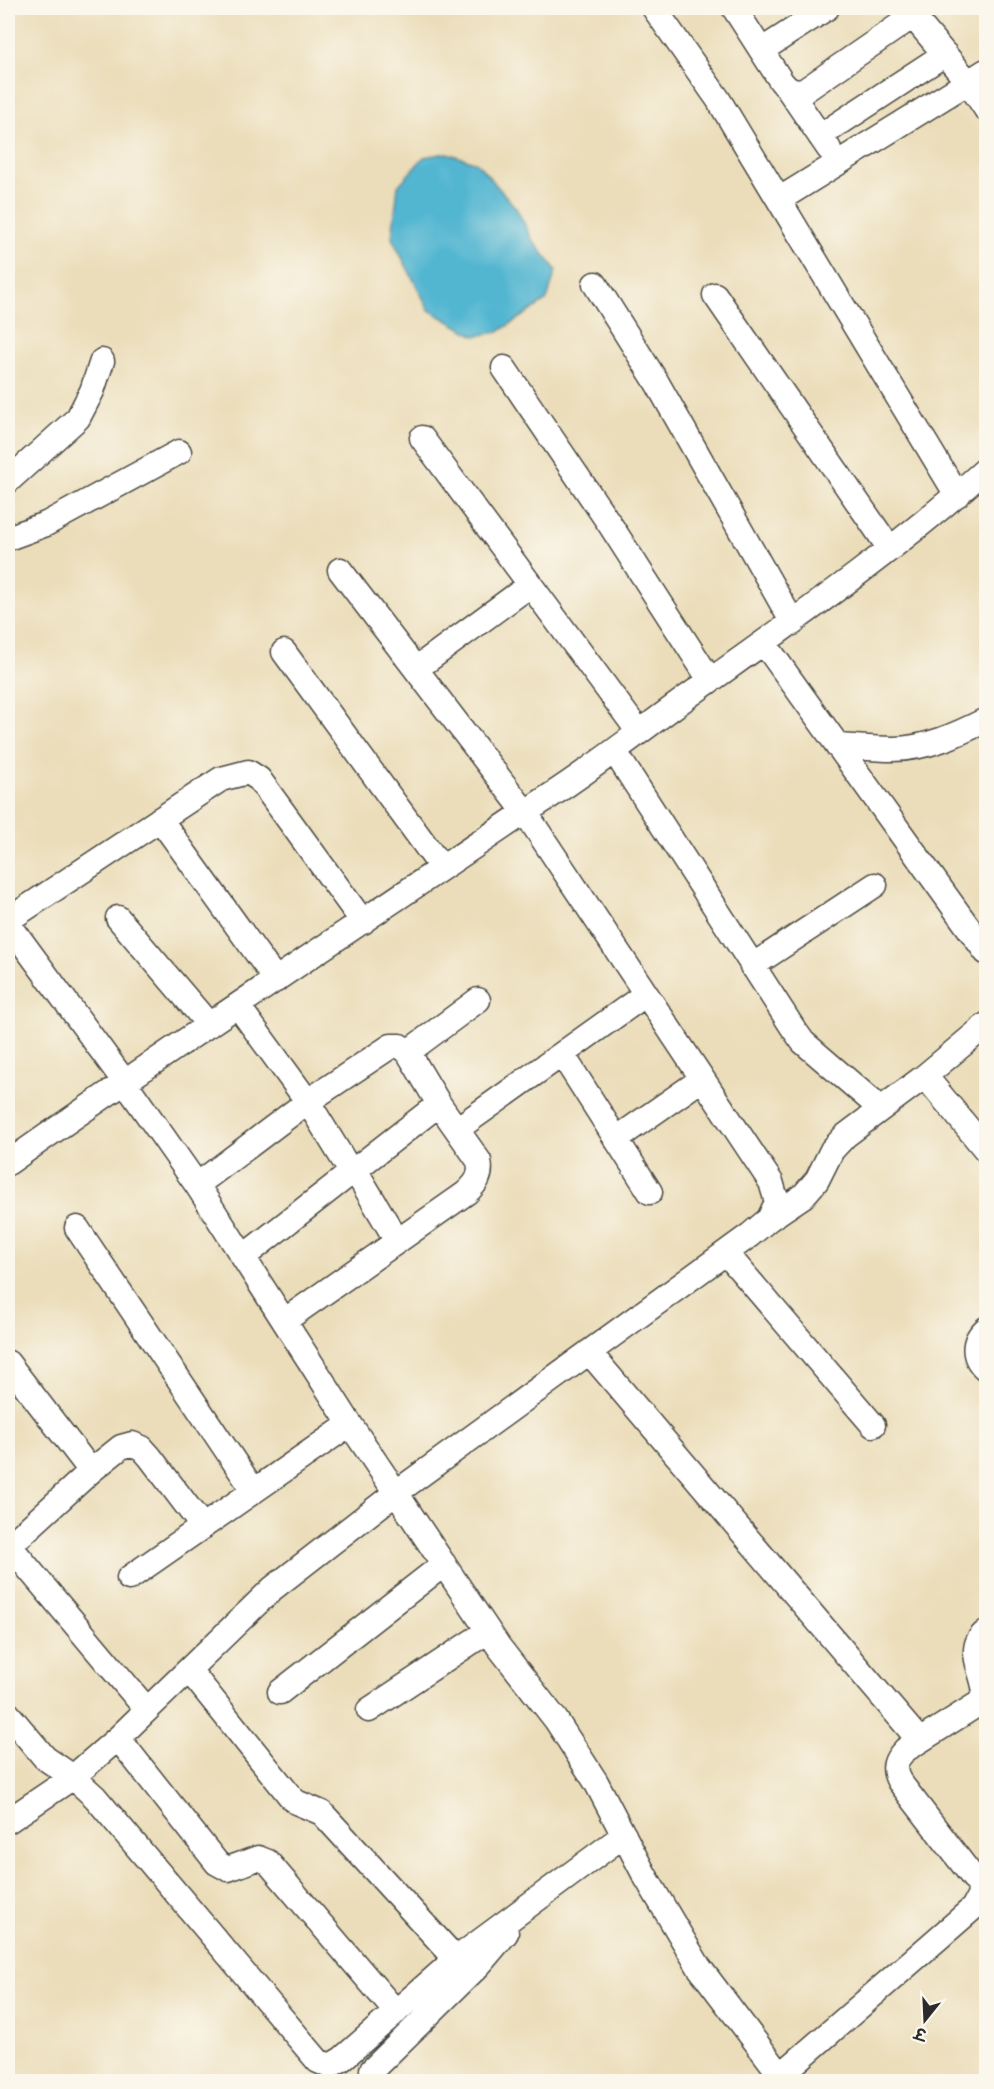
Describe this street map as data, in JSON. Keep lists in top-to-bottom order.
{
  "north": "bottom"
}
